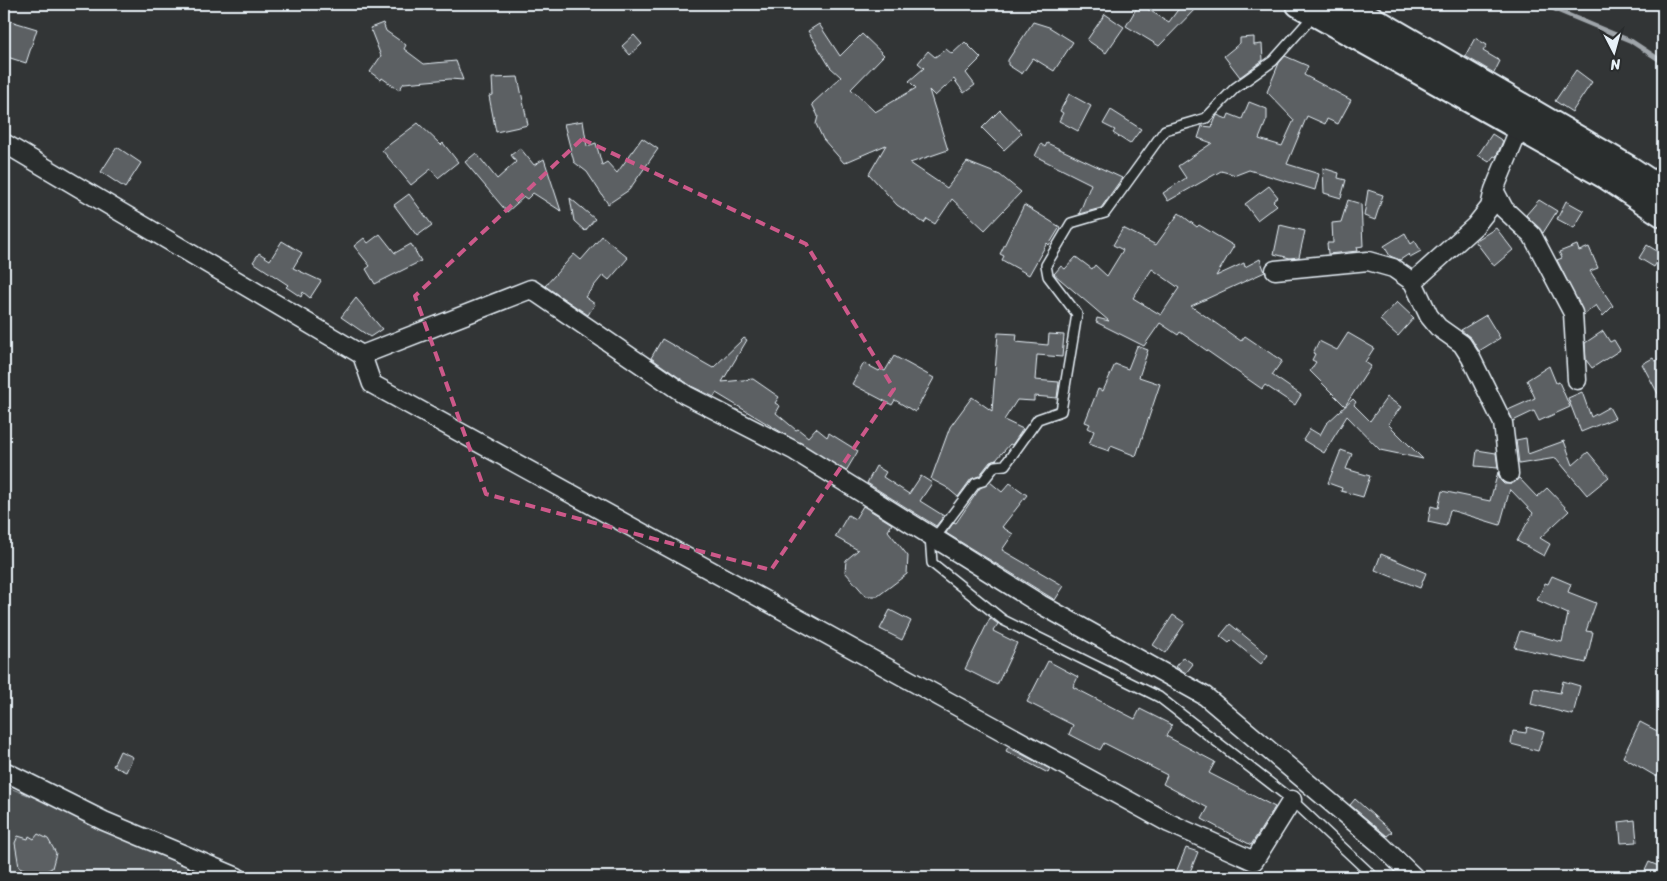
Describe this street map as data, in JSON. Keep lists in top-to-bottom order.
{
  "north": "bottom"
}
